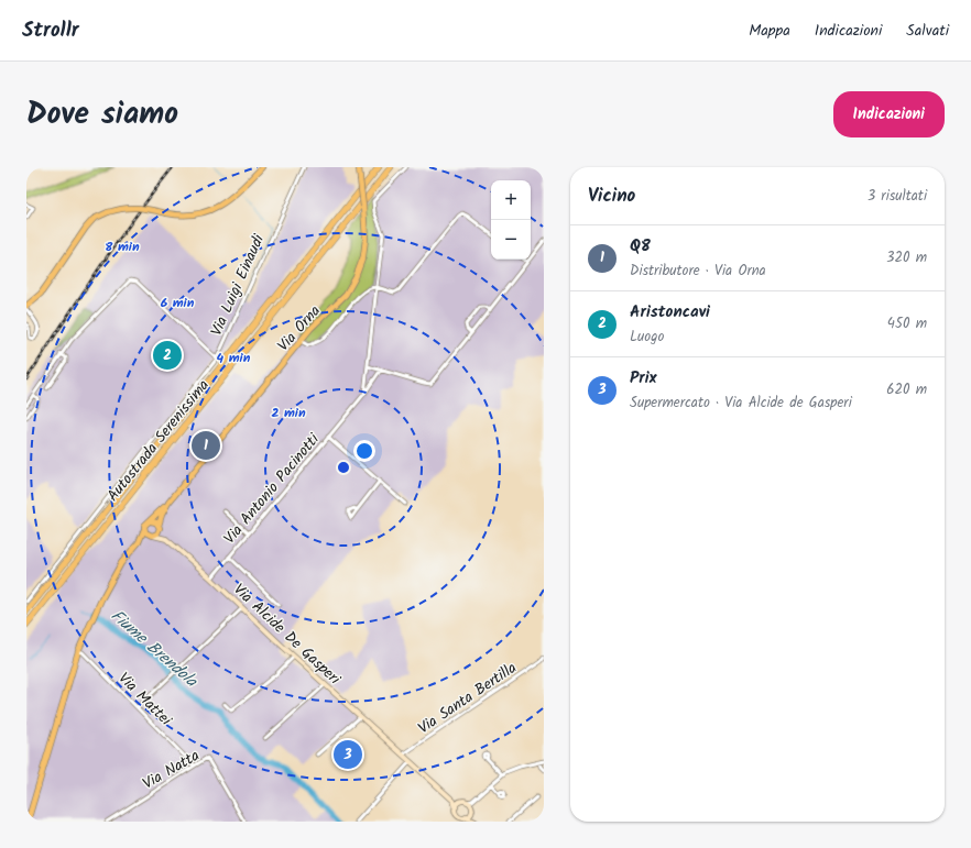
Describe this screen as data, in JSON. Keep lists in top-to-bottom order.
{
  "streets": {
    "highway": ["Autostrada Serenissima"],
    "main road": ["Via Orna", "Via Alcide De Gasperi"],
    "street": [
      "Via Luigi Einaudi",
      "Via Antonio Pacinotti",
      "Via Santa Bertilla",
      "Via Mattei",
      "Via Natta"
    ]
  },
  "crossings": [
    ["Via Orna", "Via Alcide De Gasperi"],
    ["Via Antonio Pacinotti", "Via Alcide De Gasperi"],
    ["Via Alcide De Gasperi", "Via Santa Bertilla"],
    ["Via Mattei", "Via Natta"]
  ],
  "water": ["Fiume Brendola"],
  "page": {
    "header": "Strollr",
    "nav": ["Mappa", "Indicazioni", "Salvati"],
    "title": "Dove siamo",
    "buttons": "Indicazioni",
    "heading": ["Vicino", "3 risultati"],
    "map_buttons": ["+", "−"],
    "list": [
      {
        "mark": "1",
        "name": "Q8",
        "note": "Distributore · Via Orna",
        "value": "320 m"
      },
      {
        "mark": "2",
        "name": "Aristoncavi",
        "note": "Luogo",
        "value": "450 m"
      },
      {
        "mark": "3",
        "name": "Prix",
        "note": "Supermercato · Via Alcide de Gasperi",
        "value": "620 m"
      }
    ],
    "pins": ["2", "1", "3"]
  },
  "rings": [
    "8 min",
    "6 min",
    "4 min",
    "2 min"
  ]
}
